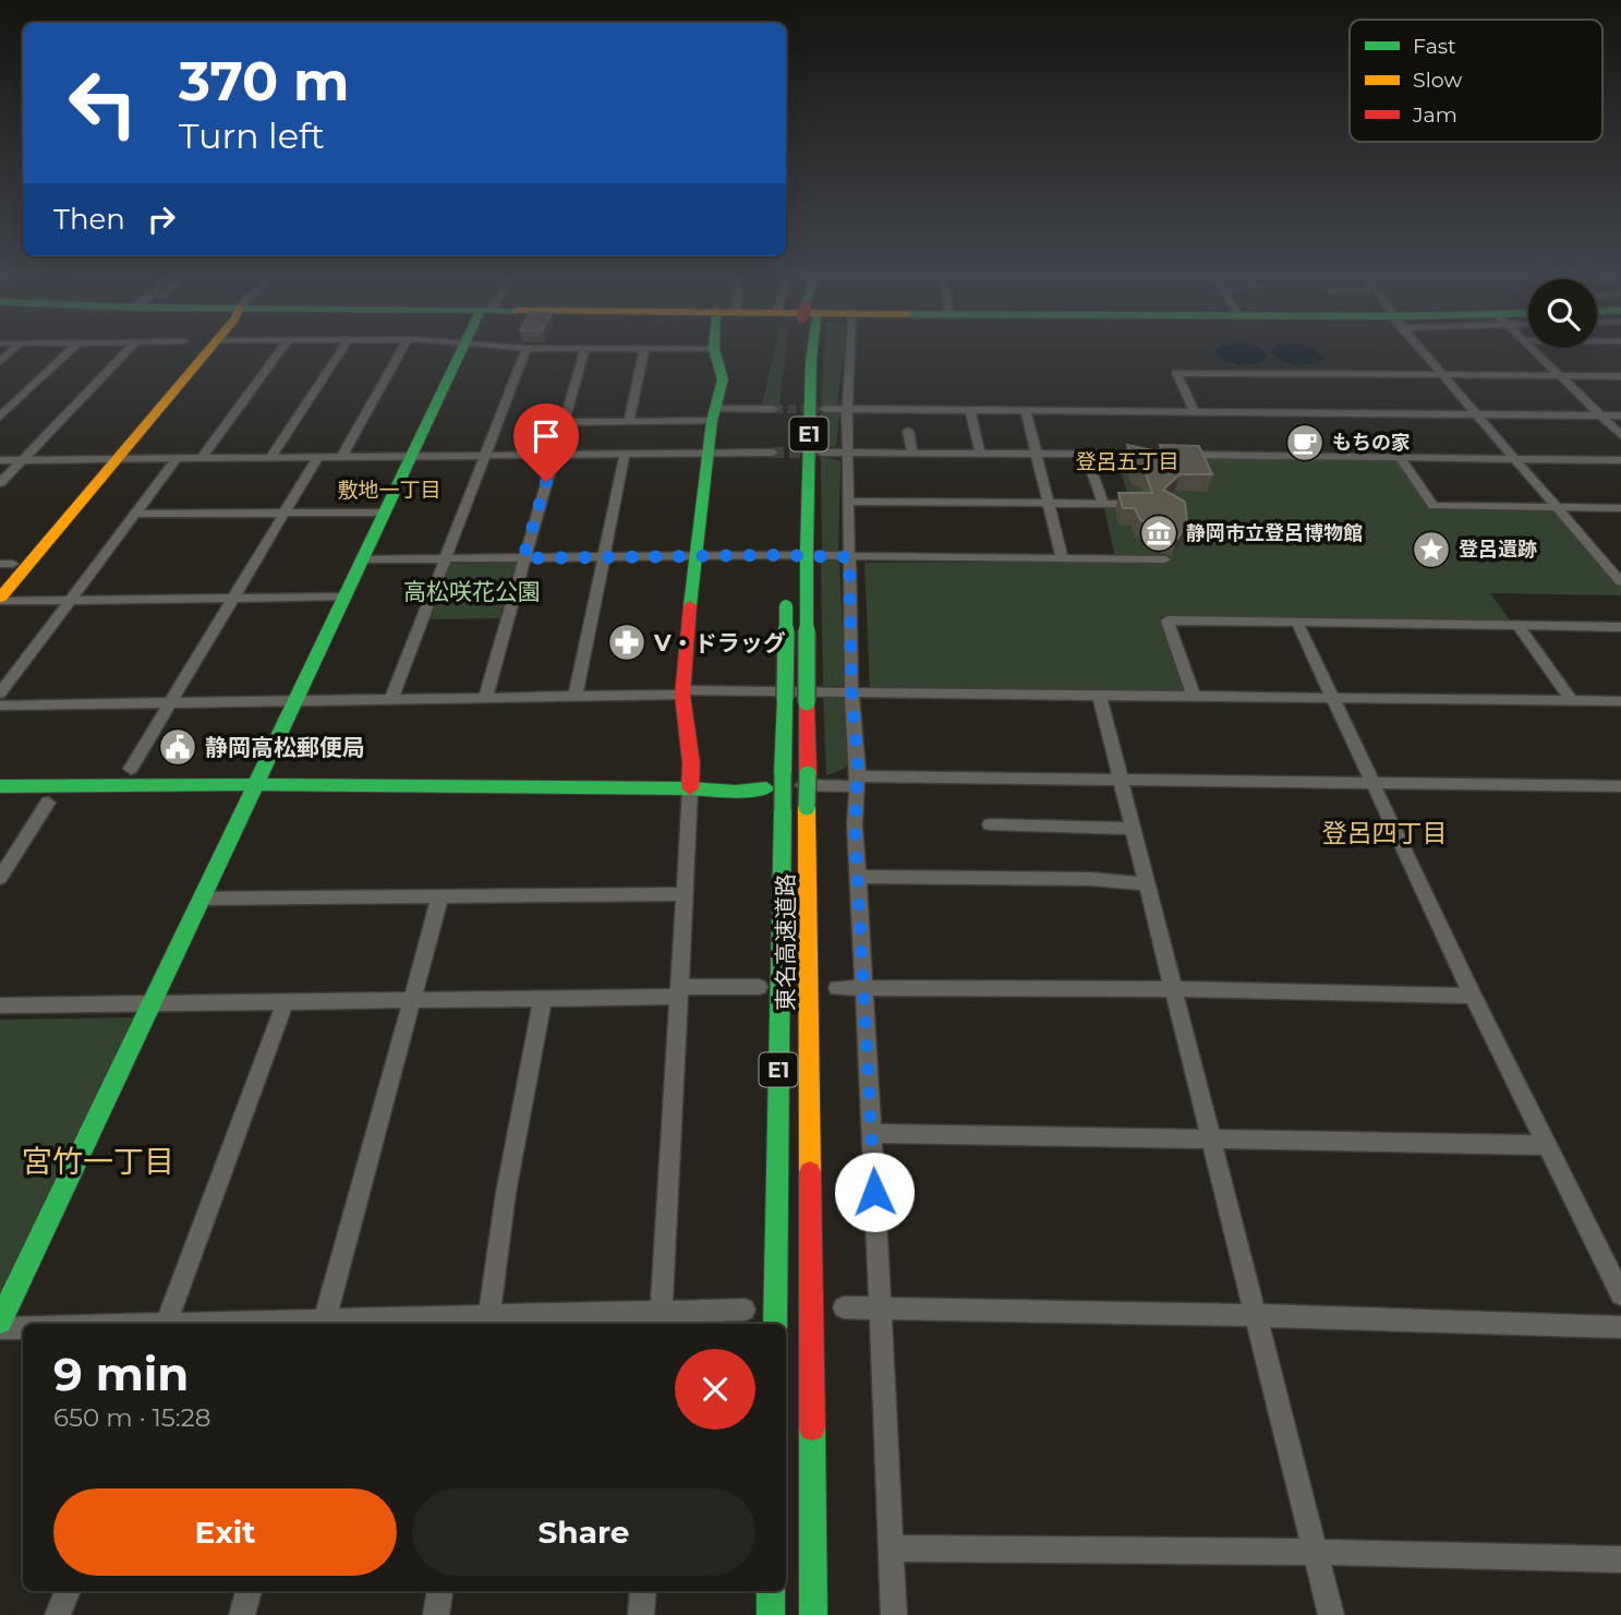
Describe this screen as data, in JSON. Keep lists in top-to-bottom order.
{
  "streets": {
    "main road": ["E1", "東名高速道路"]
  },
  "districts": [
    "登呂五丁目",
    "敷地一丁目",
    "登呂四丁目",
    "宮竹一丁目"
  ],
  "parks": ["高松咲花公園"],
  "places": {
    "cafe": ["もちの家"],
    "museum": ["静岡市立登呂博物館"],
    "place": ["登呂遺跡"],
    "pharmacy": ["V・ドラッグ"],
    "public building": ["静岡高松郵便局"]
  },
  "legend": ["Fast", "Slow", "Jam"],
  "page": {
    "turn": ["370 m", "Turn left"],
    "then": "Then",
    "heading": ["9 min", "650 m · 15:28"],
    "buttons": ["Exit", "Share"]
  }
}
